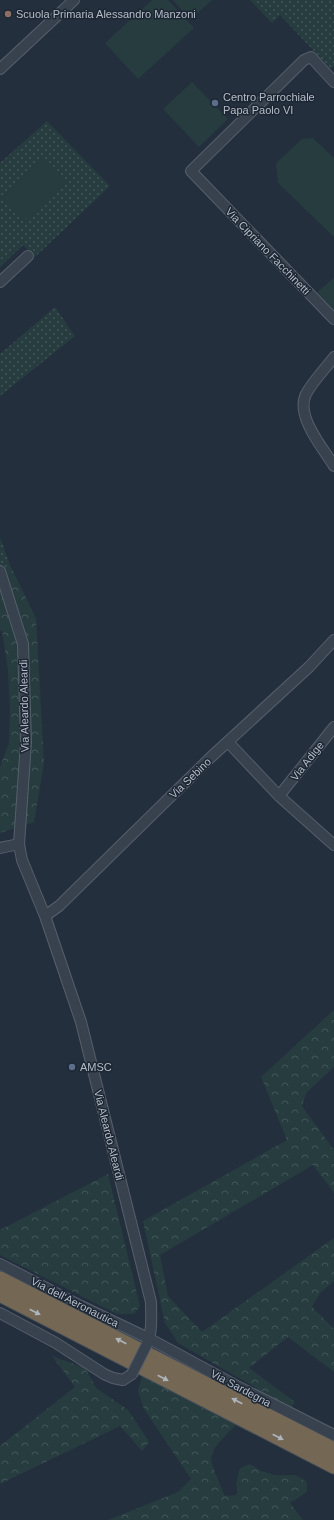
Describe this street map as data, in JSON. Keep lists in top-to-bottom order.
{
  "streets": {
    "street": [
      "Via Cipriano Facchinetti",
      "Via Aleardo Aleardi",
      "Via Adige",
      "Via Sebino",
      "Via dell'Aeronautica",
      "Via Sardegna"
    ]
  },
  "crossings": [
    ["Via Aleardo Aleardi", "Via Sebino"],
    ["Via Aleardo Aleardi", "Via dell'Aeronautica"],
    ["Via Aleardo Aleardi", "Via Sardegna"],
    ["Via dell'Aeronautica", "Via Sardegna"]
  ],
  "places": ["Scuola Primaria Alessandro Manzoni", "Centro Parrochiale Papa Paolo VI", "AMSC"]
}
